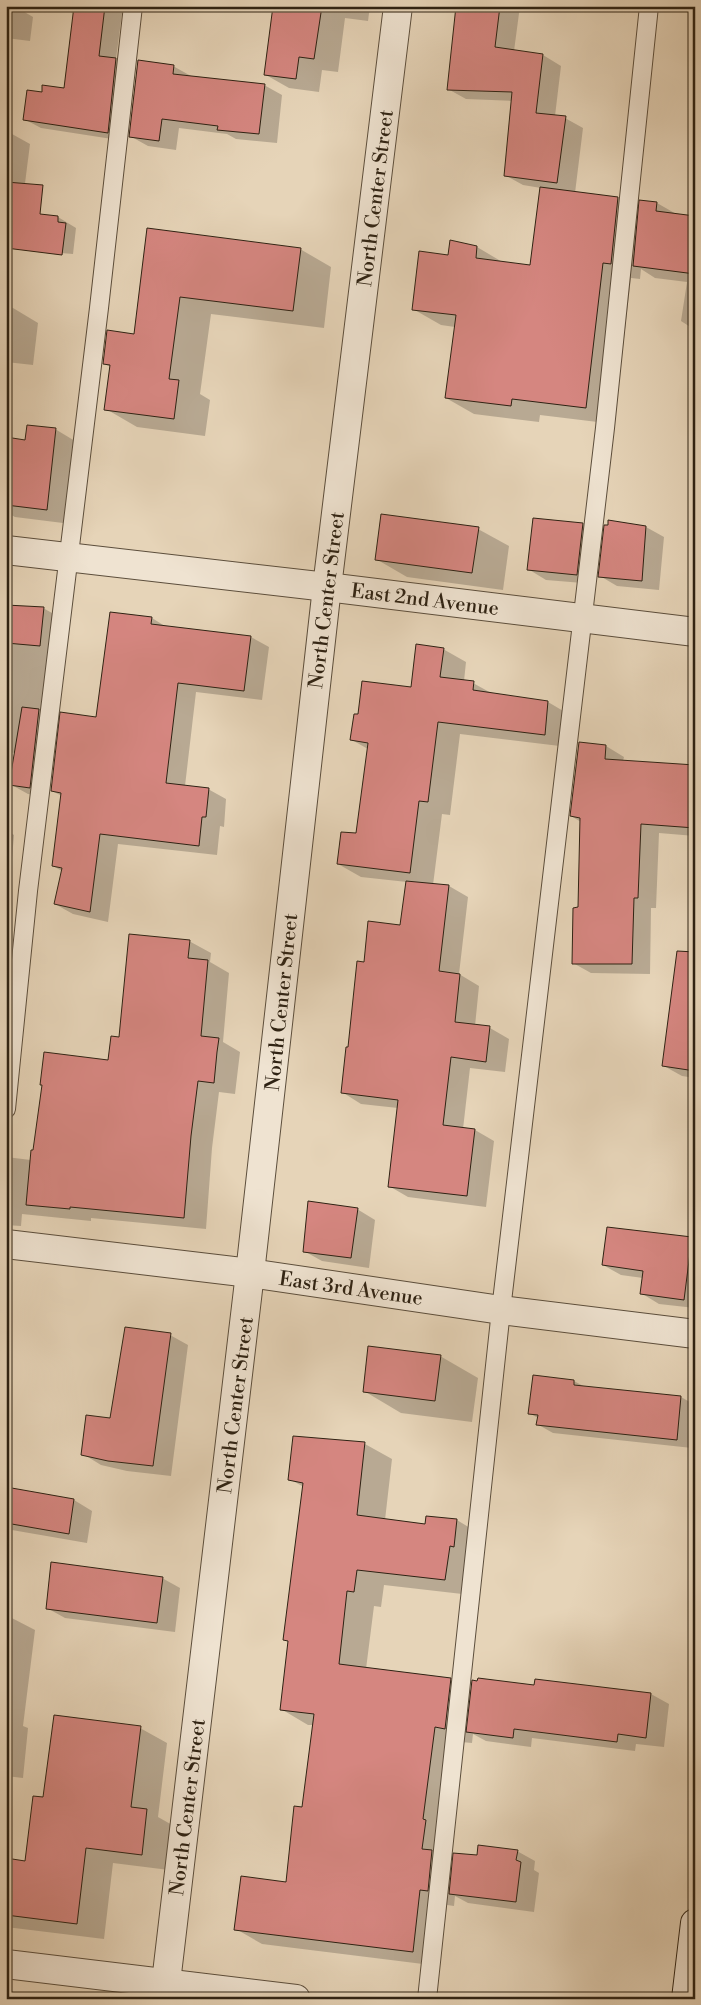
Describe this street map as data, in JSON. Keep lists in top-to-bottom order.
{
  "streets": {
    "street": ["North Center Street", "East 2nd Avenue", "East 3rd Avenue"]
  },
  "crossings": [
    ["North Center Street", "East 2nd Avenue"],
    ["North Center Street", "East 3rd Avenue"]
  ]
}
